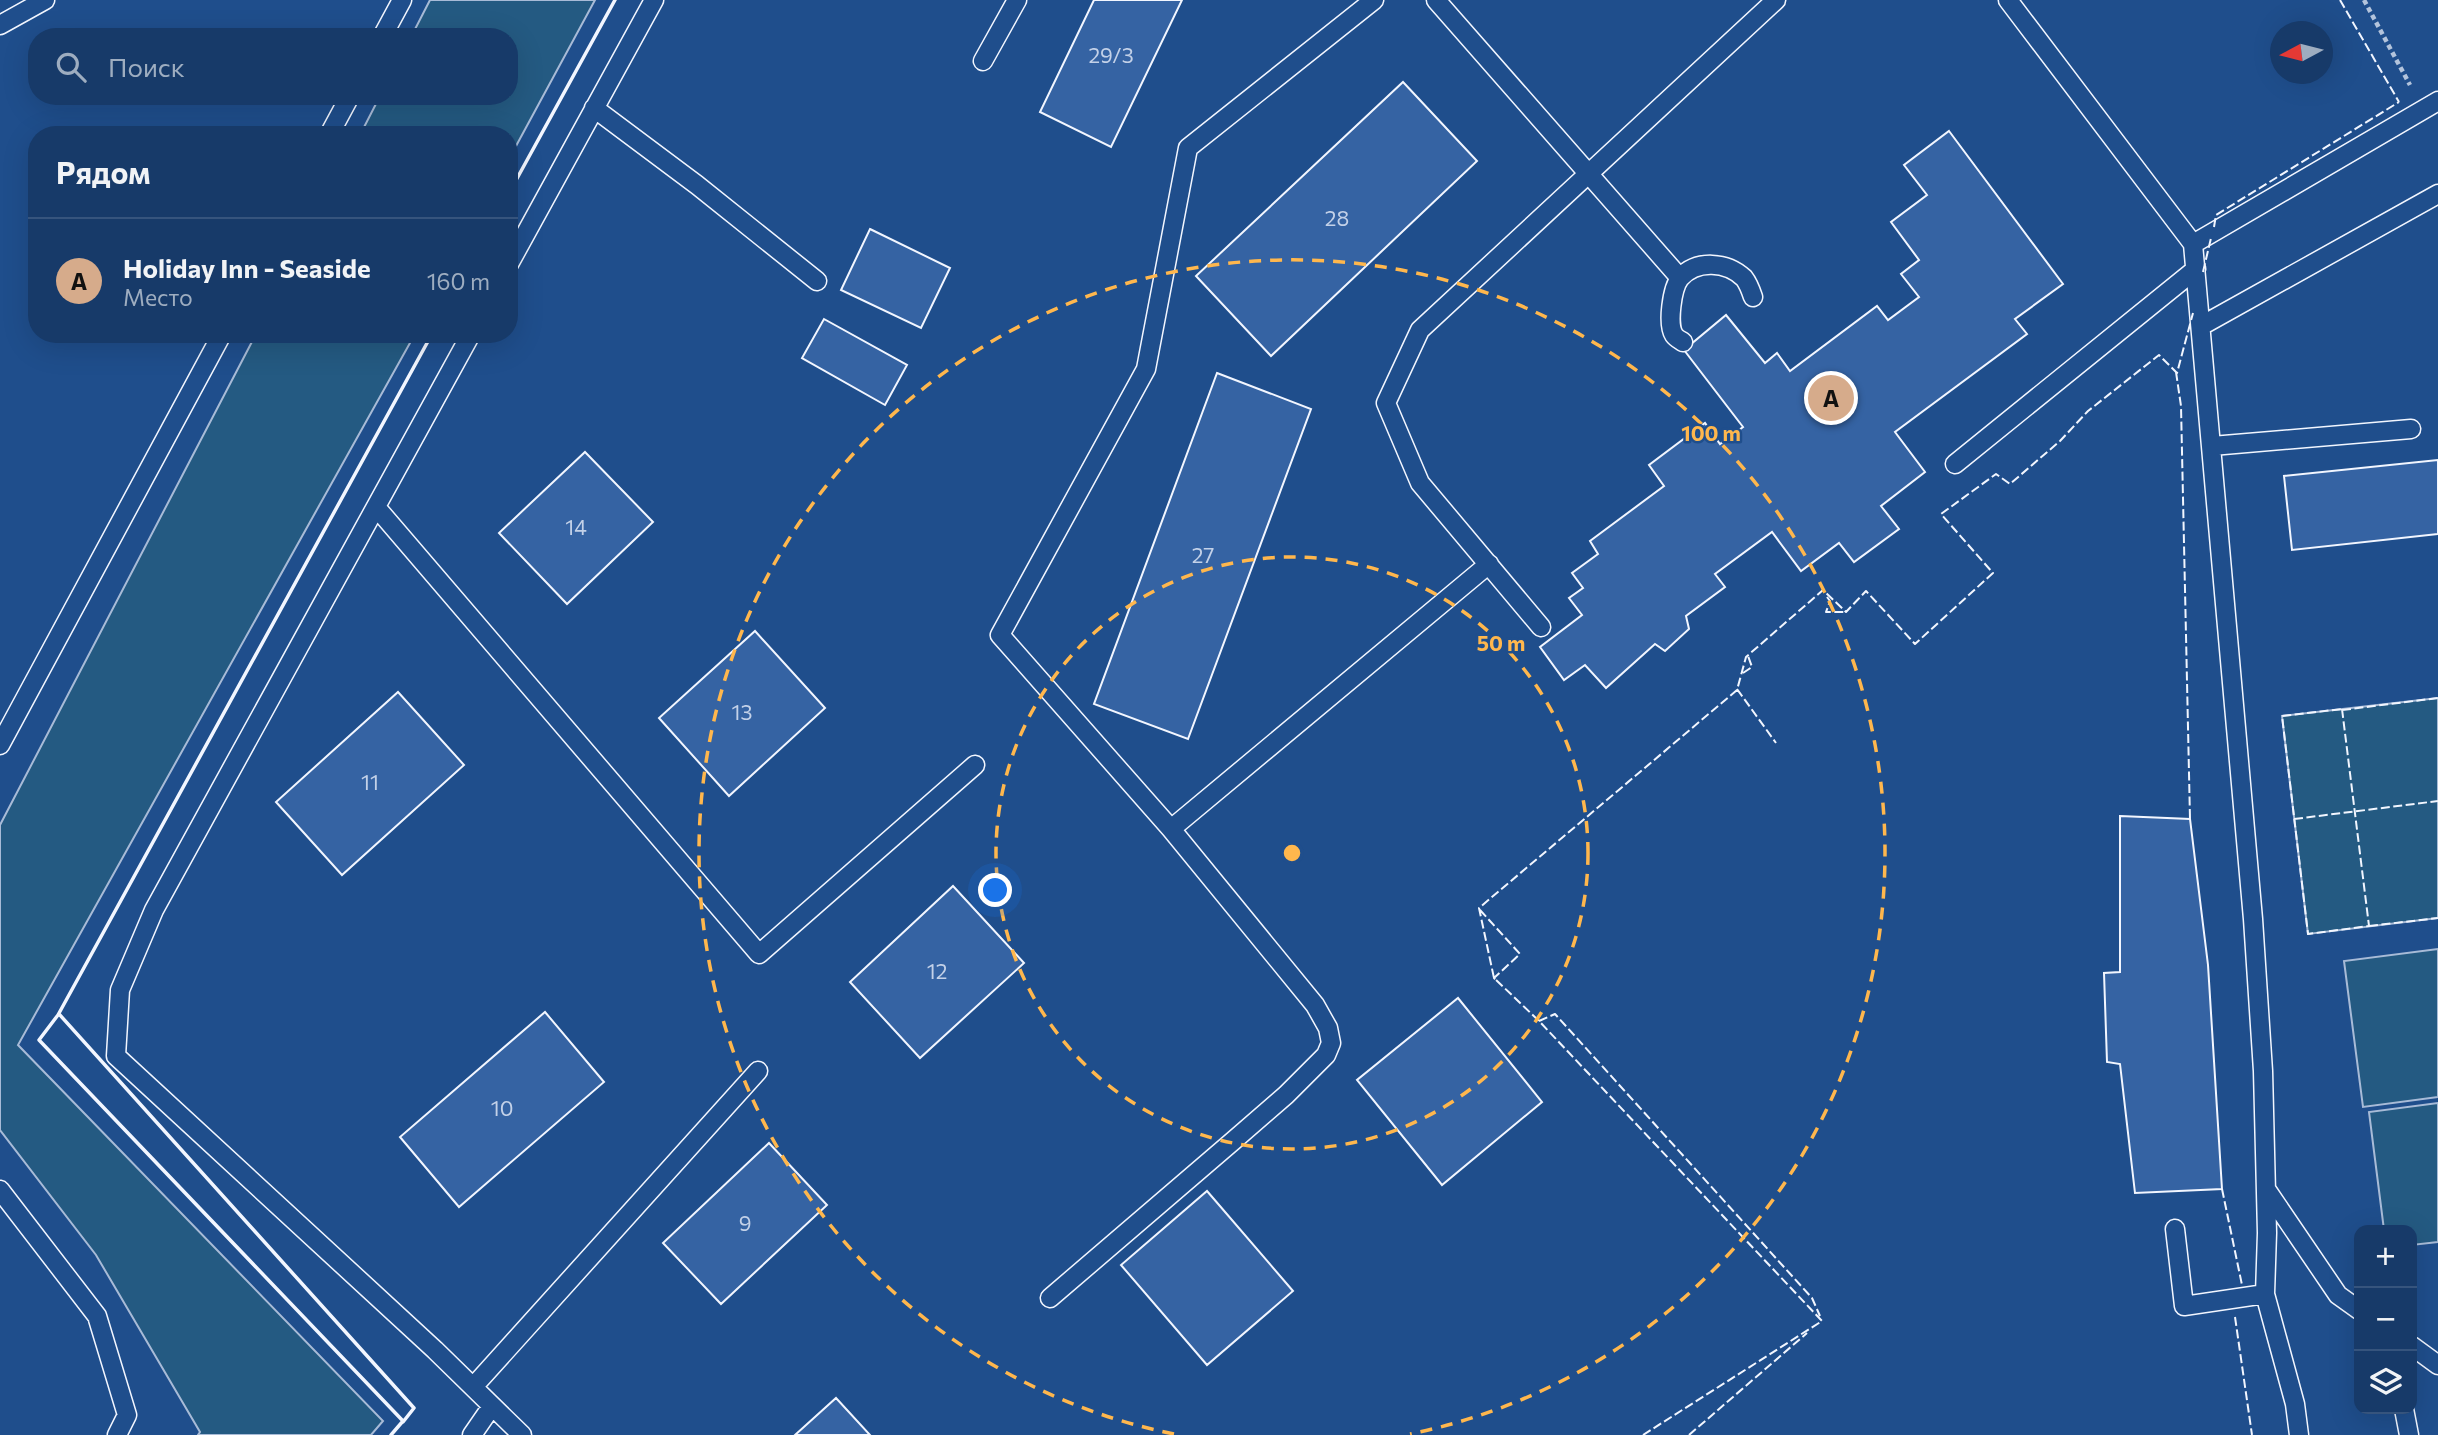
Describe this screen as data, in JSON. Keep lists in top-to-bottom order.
{
  "house_numbers": [
    "29/3",
    "28",
    "14",
    "27",
    "13",
    "11",
    "12",
    "10",
    "9"
  ],
  "north": "left",
  "page": {
    "search": "Поиск",
    "heading": "Рядом",
    "list": [
      {
        "mark": "A",
        "name": "Holiday Inn - Seaside",
        "note": "Место",
        "value": "160 m"
      }
    ],
    "pins": "A",
    "map_buttons": ["+", "−"]
  },
  "rings": ["100 m", "50 m"]
}
